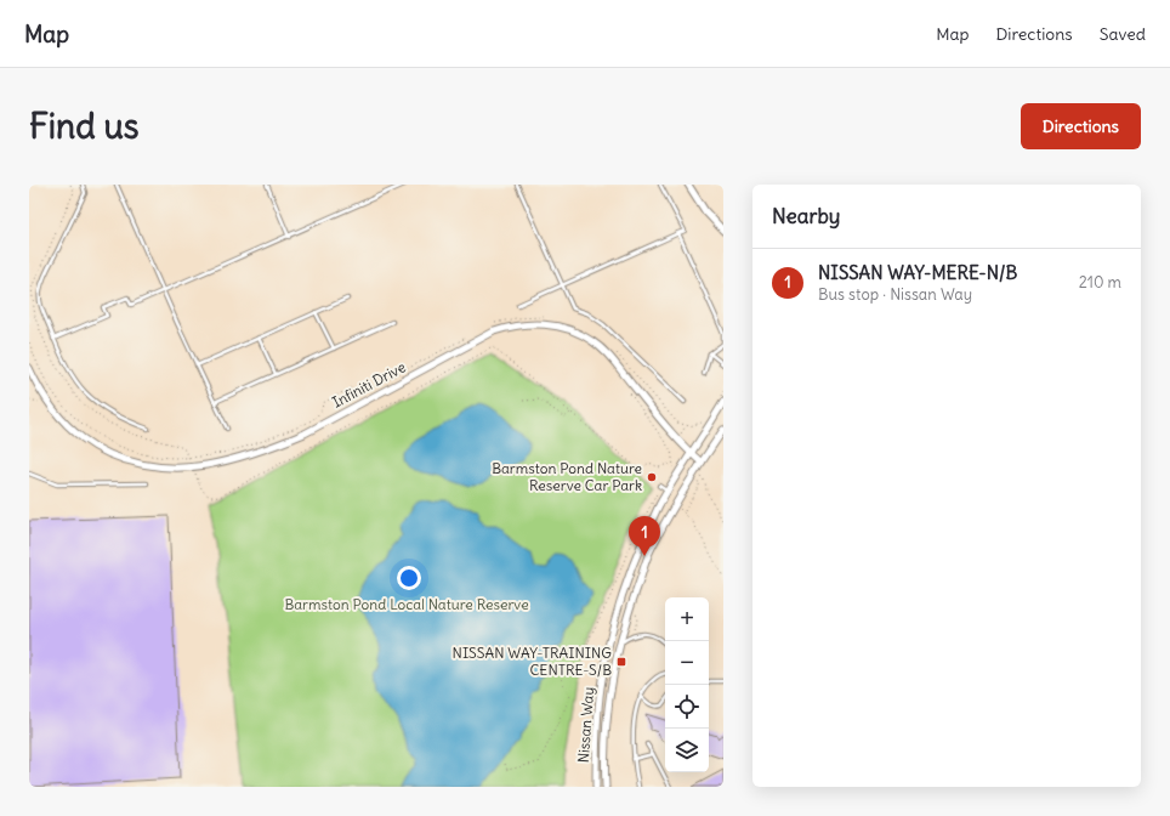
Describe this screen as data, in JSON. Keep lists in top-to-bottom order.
{
  "streets": {
    "street": ["Infiniti Drive", "Nissan Way"]
  },
  "crossings": [
    ["Infiniti Drive", "Nissan Way"]
  ],
  "parks": ["Barmston Pond Local Nature Reserve"],
  "places": {
    "other": ["Barmston Pond Nature Reserve Car Park"],
    "transit": ["NISSAN WAY-TRAINING CENTRE-S/B"]
  },
  "page": {
    "header": "Map",
    "nav": ["Map", "Directions", "Saved"],
    "buttons": "Directions",
    "title": "Find us",
    "heading": "Nearby",
    "list": [
      {
        "mark": "1",
        "name": "NISSAN WAY-MERE-N/B",
        "note": "Bus stop · Nissan Way",
        "value": "210 m"
      }
    ],
    "pins": "1",
    "map_buttons": ["+", "−"]
  }
}
